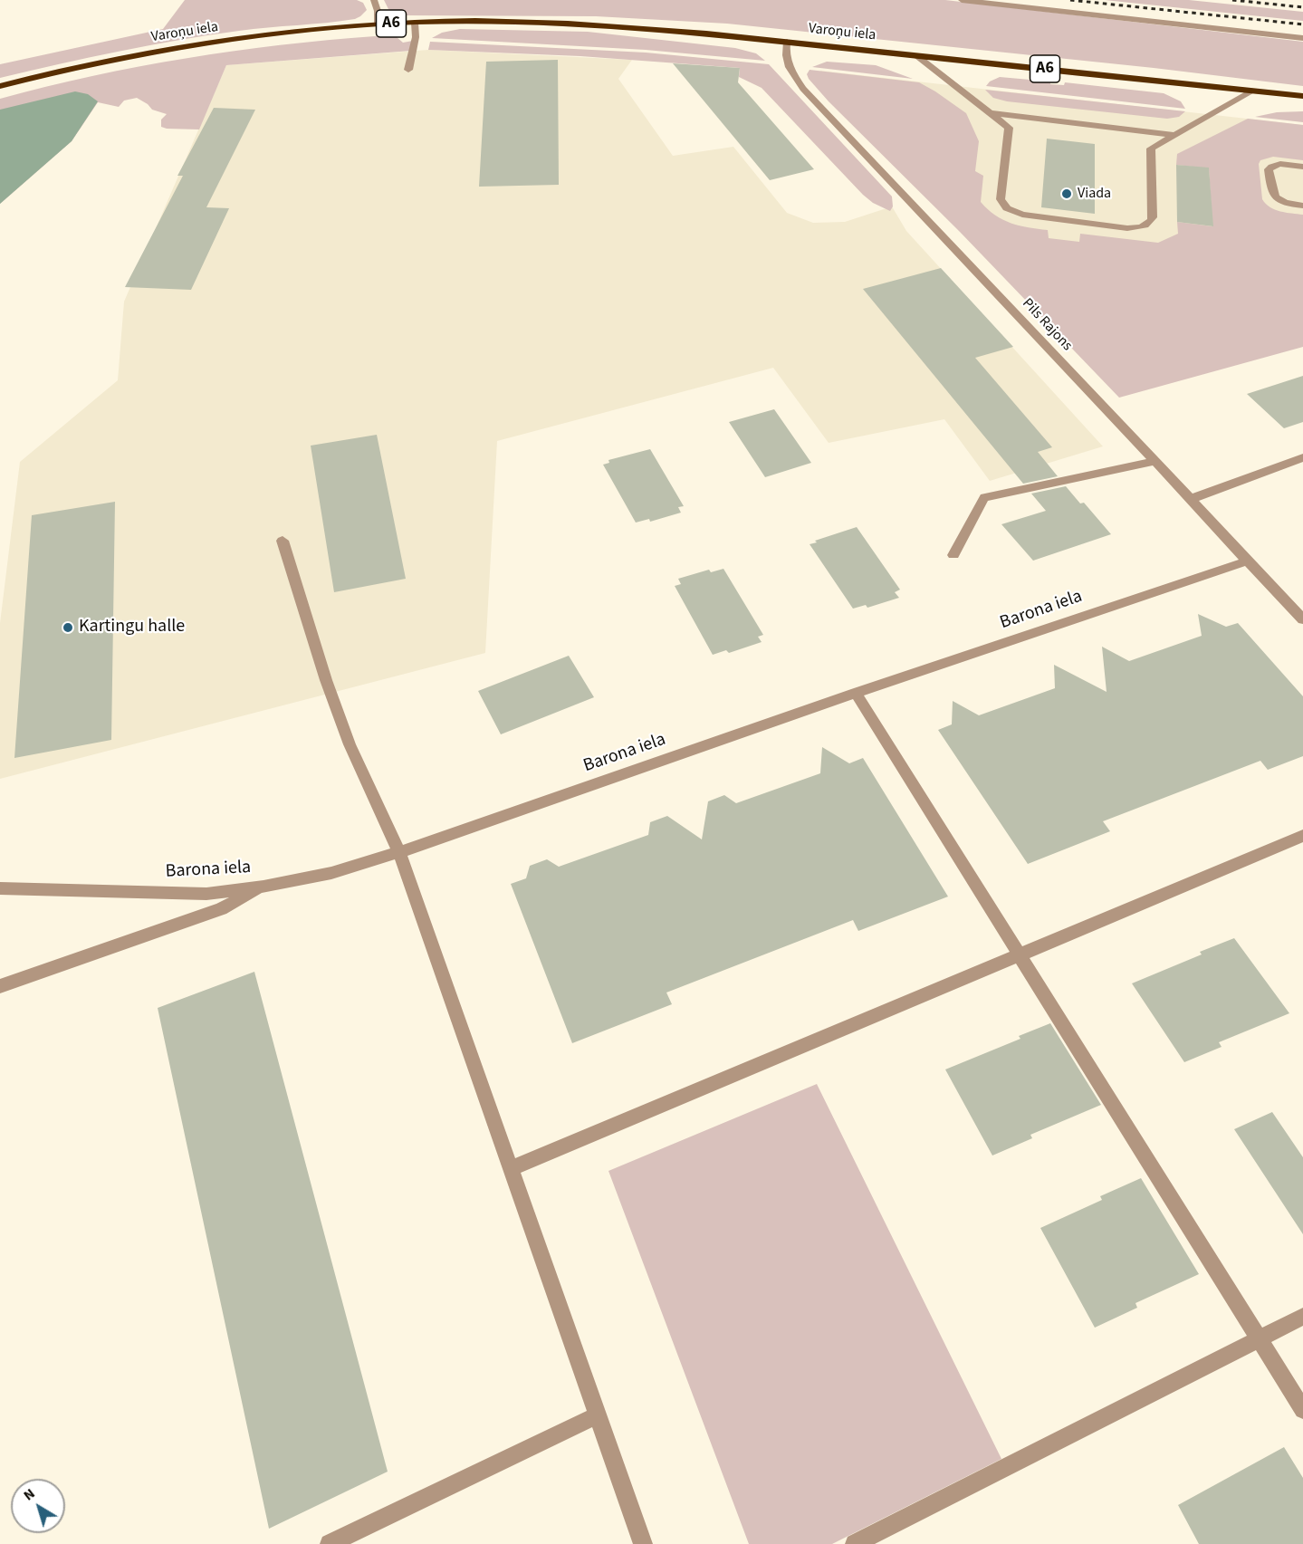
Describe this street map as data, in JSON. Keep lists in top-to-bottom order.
{
  "streets": {
    "highway": ["A6", "Varoņu iela"],
    "street": ["Pils Rajons", "Barona iela"]
  },
  "crossings": [
    ["Varoņu iela", "Pils Rajons"],
    ["Pils Rajons", "Barona iela"]
  ],
  "places": ["Viada", "Kartingu halle"],
  "north": "top left"
}
